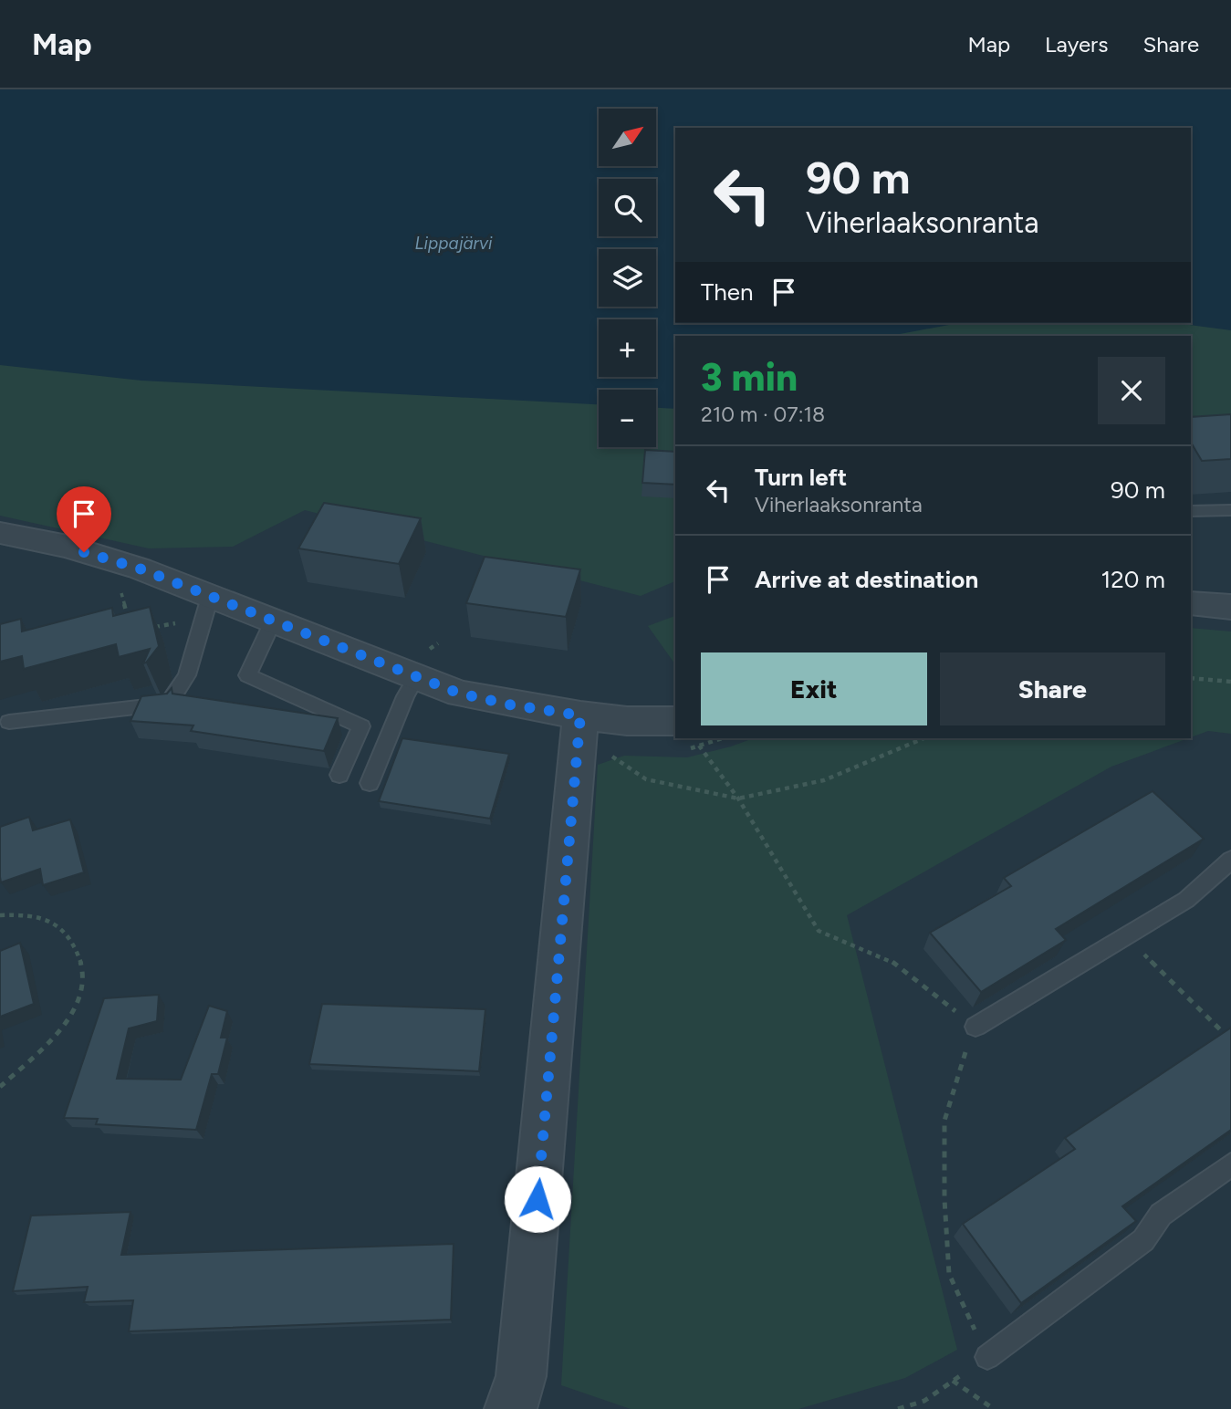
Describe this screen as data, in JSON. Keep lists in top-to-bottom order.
{
  "water": ["Lippajärvi"],
  "north": "top right",
  "page": {
    "header": "Map",
    "nav": ["Map", "Layers", "Share"],
    "map_buttons": ["+", "−"],
    "turn": ["90 m", "Viherlaaksonranta"],
    "then": "Then",
    "heading": ["3 min", "210 m · 07:18"],
    "list": [
      {
        "name": "Turn left",
        "note": "Viherlaaksonranta",
        "value": "90 m"
      },
      {
        "name": "Arrive at destination",
        "value": "120 m"
      }
    ],
    "buttons": ["Exit", "Share"]
  }
}
